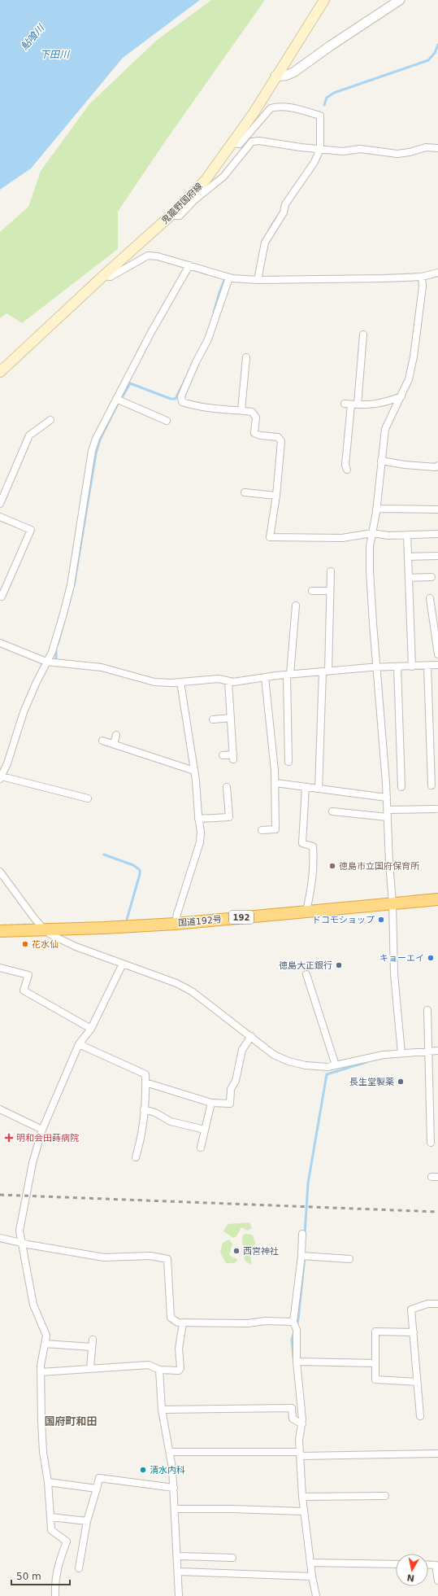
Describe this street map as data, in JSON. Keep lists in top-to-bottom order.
{
  "streets": {
    "highway": ["192", "国道192号"],
    "main road": ["鬼籠野国府線"]
  },
  "districts": ["国府町和田"],
  "water": ["鮎喰川", "下田川"],
  "places": {
    "other": [
      "徳島市立国府保育所",
      "ドコモショップ",
      "花水仙",
      "キョーエイ",
      "徳島大正銀行",
      "長生堂製薬",
      "西宮神社",
      "清水内科"
    ],
    "health": ["明和会田蒔病院"]
  },
  "scale_bar": "50 m",
  "north": "bottom"
}
